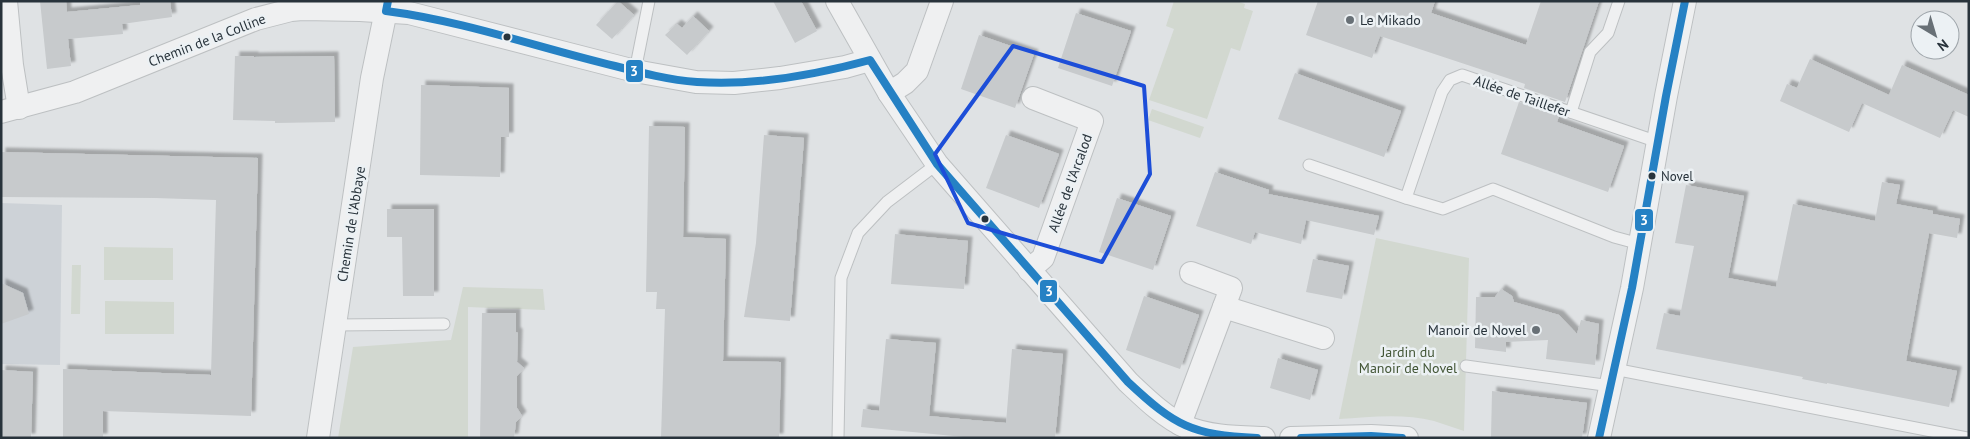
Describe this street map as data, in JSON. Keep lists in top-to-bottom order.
{
  "streets": {
    "street": ["Chemin de la Colline", "Allée de l'Arcalod", "Chemin de l'Abbaye"],
    "lane": ["Allée de Taillefer"]
  },
  "crossings": [
    ["Chemin de la Colline", "Chemin de l'Abbaye"]
  ],
  "parks": ["Jardin du Manoir de Novel"],
  "places": ["Le Mikado", "Novel", "Manoir de Novel"],
  "lines": ["transit line 3"],
  "north": "bottom right"
}
